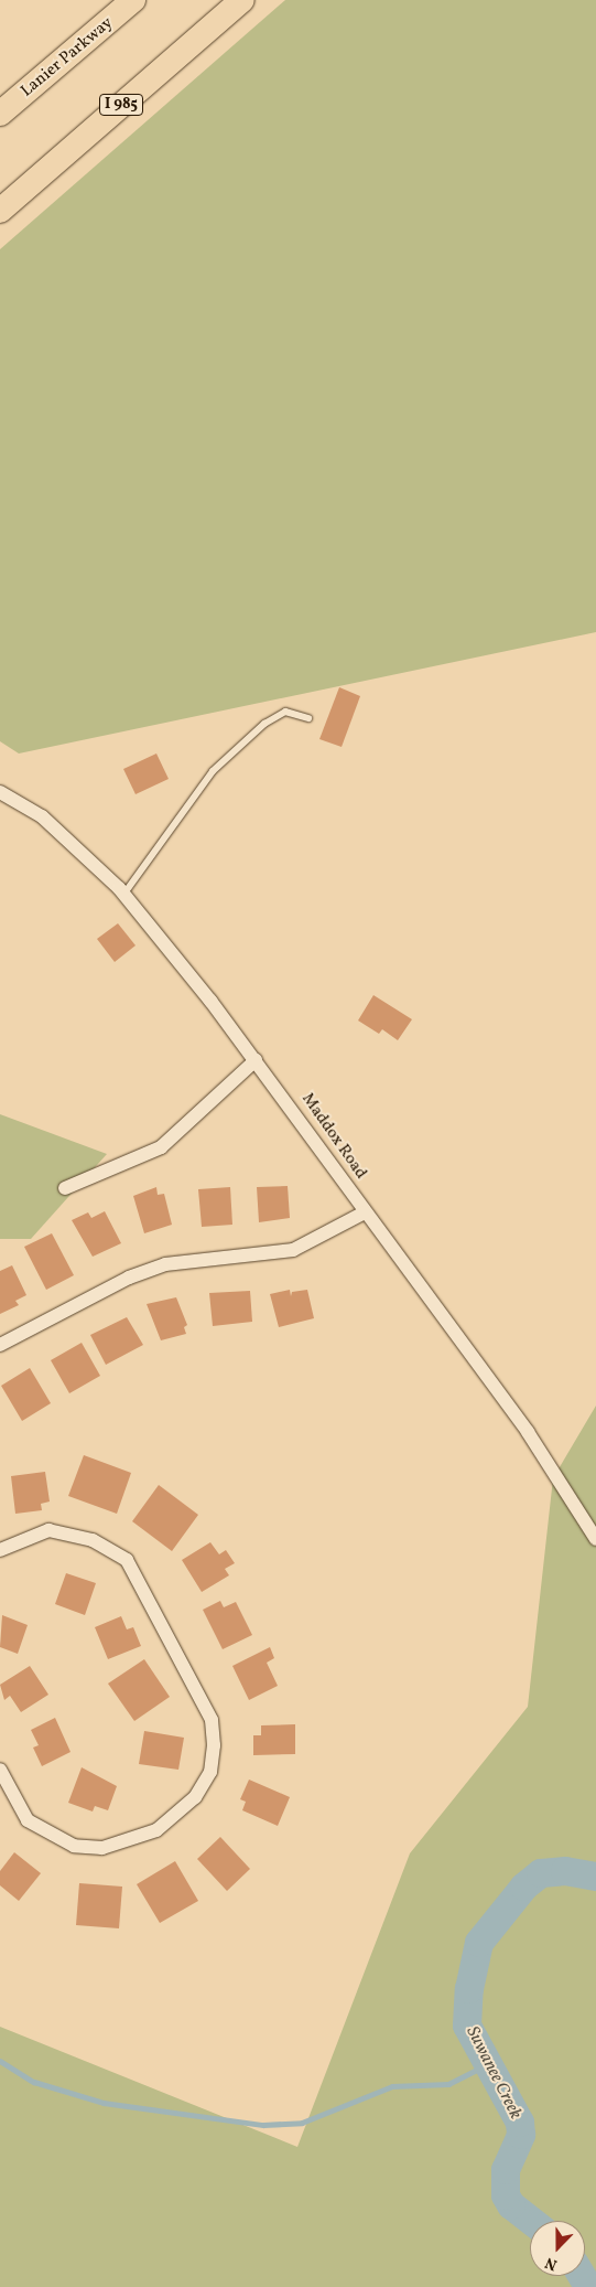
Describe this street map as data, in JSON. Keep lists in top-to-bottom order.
{
  "streets": {
    "highway": ["Lanier Parkway", "I 985"],
    "street": ["Maddox Road"]
  },
  "water": ["Suwanee Creek"],
  "north": "bottom"
}
